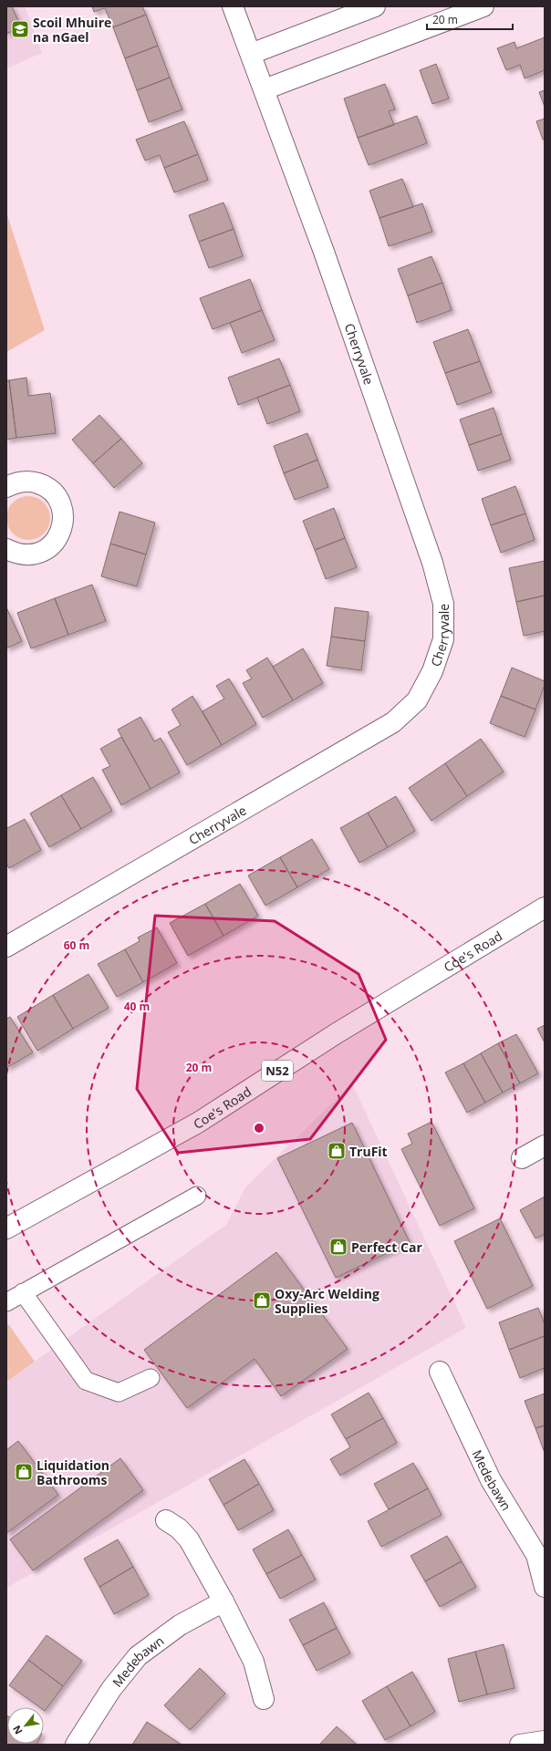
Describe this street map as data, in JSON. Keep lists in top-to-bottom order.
{
  "streets": {
    "street": [
      "Cherryvale",
      "Coe's Road",
      "N52",
      "Medebawn"
    ]
  },
  "places": {
    "school or university": ["Scoil Mhuire na nGael"],
    "shop": [
      "TruFit",
      "Perfect Car",
      "Oxy-Arc Welding Supplies",
      "Liquidation Bathrooms"
    ]
  },
  "scale_bar": "20 m",
  "north": "bottom left",
  "rings": ["60 m", "40 m", "20 m"]
}
